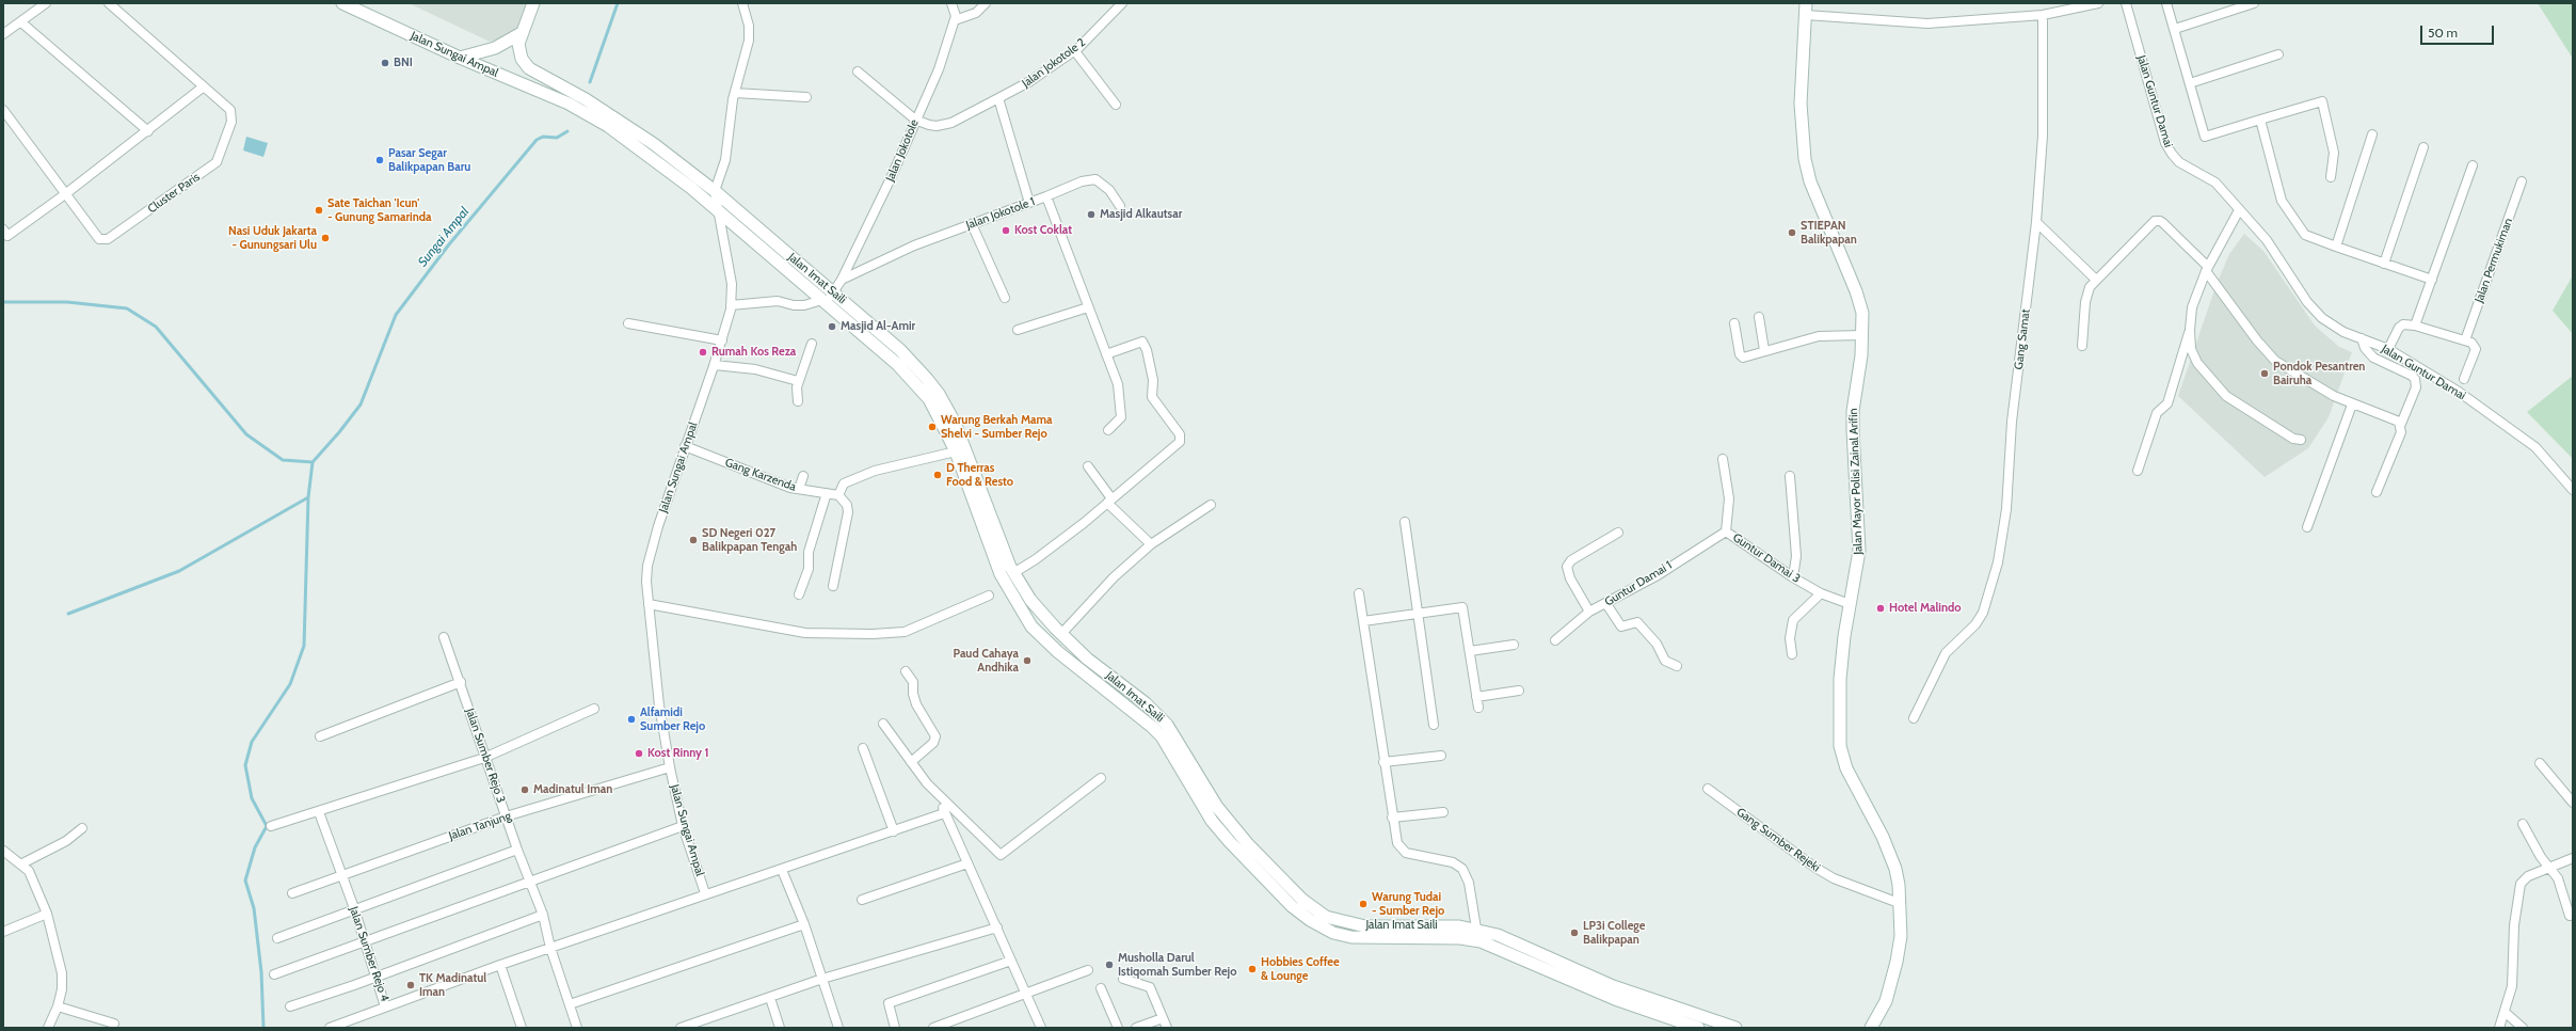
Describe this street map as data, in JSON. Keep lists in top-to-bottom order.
{
  "streets": {
    "main road": ["Jalan Sungai Ampal", "Jalan Imat Saili", "Jalan Mayor Polisi Zainal Arifin"],
    "street": [
      "Jalan Jokotole 2",
      "Jalan Guntur Damai",
      "Jalan Jokotole",
      "Cluster Paris",
      "Jalan Jokotole 1",
      "Jalan Permukiman",
      "Gang Samat",
      "Gang Karzenda",
      "Guntur Damai 3",
      "Guntur Damai 1",
      "Jalan Sumber Rejo 3",
      "Jalan Tanjung",
      "Gang Sumber Rejeki",
      "Jalan Sumber Rejo 4"
    ]
  },
  "crossings": [
    ["Jalan Sungai Ampal", "Jalan Imat Saili"],
    ["Jalan Sungai Ampal", "Gang Karzenda"],
    ["Jalan Sungai Ampal", "Jalan Tanjung"],
    ["Jalan Sungai Ampal", "Jalan Sumber Rejo 4"],
    ["Jalan Jokotole 2", "Jalan Jokotole"],
    ["Jalan Jokotole", "Jalan Jokotole 1"],
    ["Jalan Jokotole", "Jalan Imat Saili"],
    ["Jalan Mayor Polisi Zainal Arifin", "Guntur Damai 3"],
    ["Jalan Mayor Polisi Zainal Arifin", "Gang Sumber Rejeki"],
    ["Guntur Damai 3", "Guntur Damai 1"],
    ["Jalan Sumber Rejo 3", "Jalan Tanjung"],
    ["Jalan Sumber Rejo 3", "Jalan Sumber Rejo 4"],
    ["Jalan Tanjung", "Jalan Sumber Rejo 4"]
  ],
  "water": ["Sungai Ampal"],
  "places": [
    "BNI",
    "Pasar Segar Balikpapan Baru",
    "Sate Taichan 'Icun' - Gunung Samarinda",
    "Masjid Alkautsar",
    "Kost Coklat",
    "STIEPAN Balikpapan",
    "Nasi Uduk Jakarta - Gunungsari Ulu",
    "Masjid Al-Amir",
    "Rumah Kos Reza",
    "Pondok Pesantren Bairuha",
    "Warung Berkah Mama Shelvi - Sumber Rejo",
    "D Therras Food & Resto",
    "SD Negeri 027 Balikpapan Tengah",
    "Hotel Malindo",
    "Paud Cahaya Andhika",
    "Alfamidi Sumber Rejo",
    "Kost Rinny 1",
    "Madinatul Iman",
    "Warung Tudai - Sumber Rejo",
    "LP3i College Balikpapan",
    "Musholla Darul Istiqomah Sumber Rejo",
    "Hobbies Coffee & Lounge",
    "TK Madinatul Iman"
  ],
  "scale_bar": "50 m"
}
